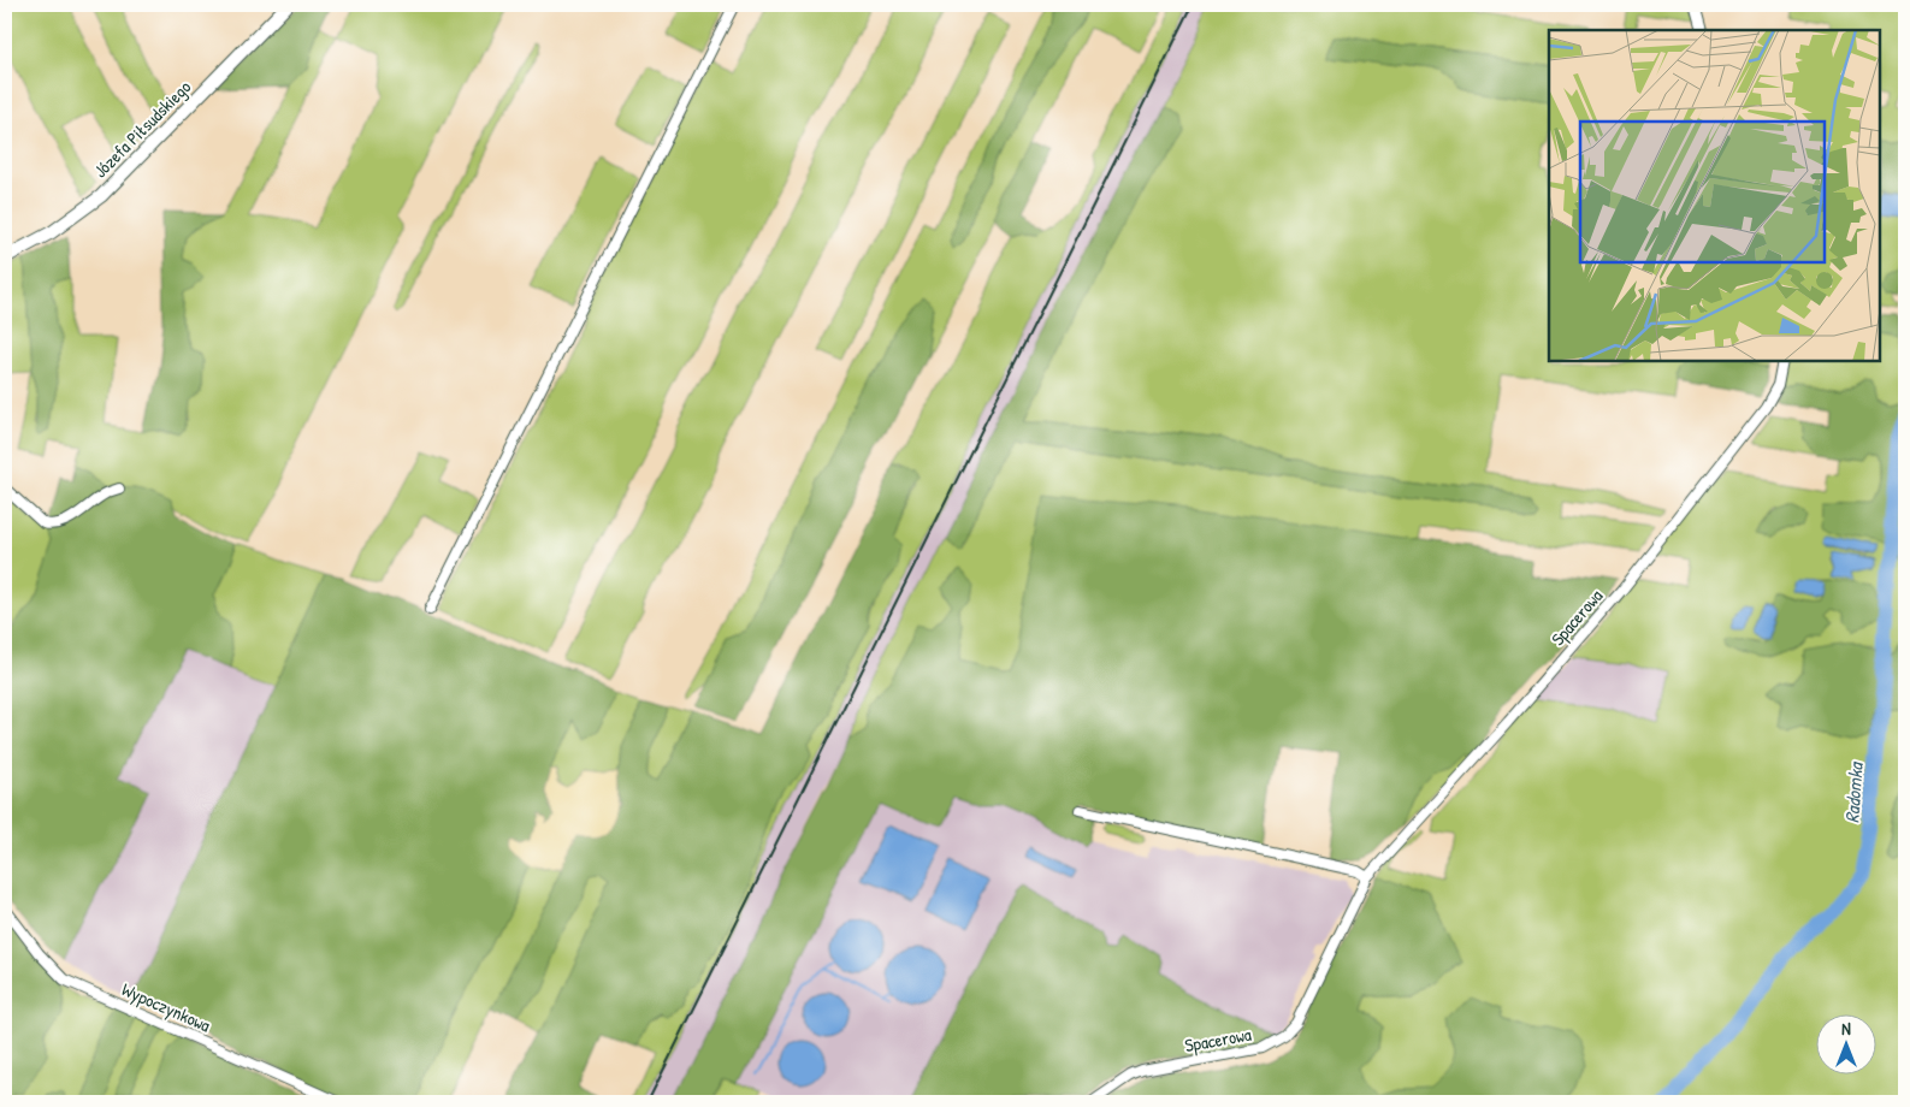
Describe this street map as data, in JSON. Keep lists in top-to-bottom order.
{
  "streets": {
    "street": ["Józefa Piłsudskiego", "Spacerowa", "Wypoczynkowa"]
  },
  "water": ["Radomka"],
  "north": "top"
}
